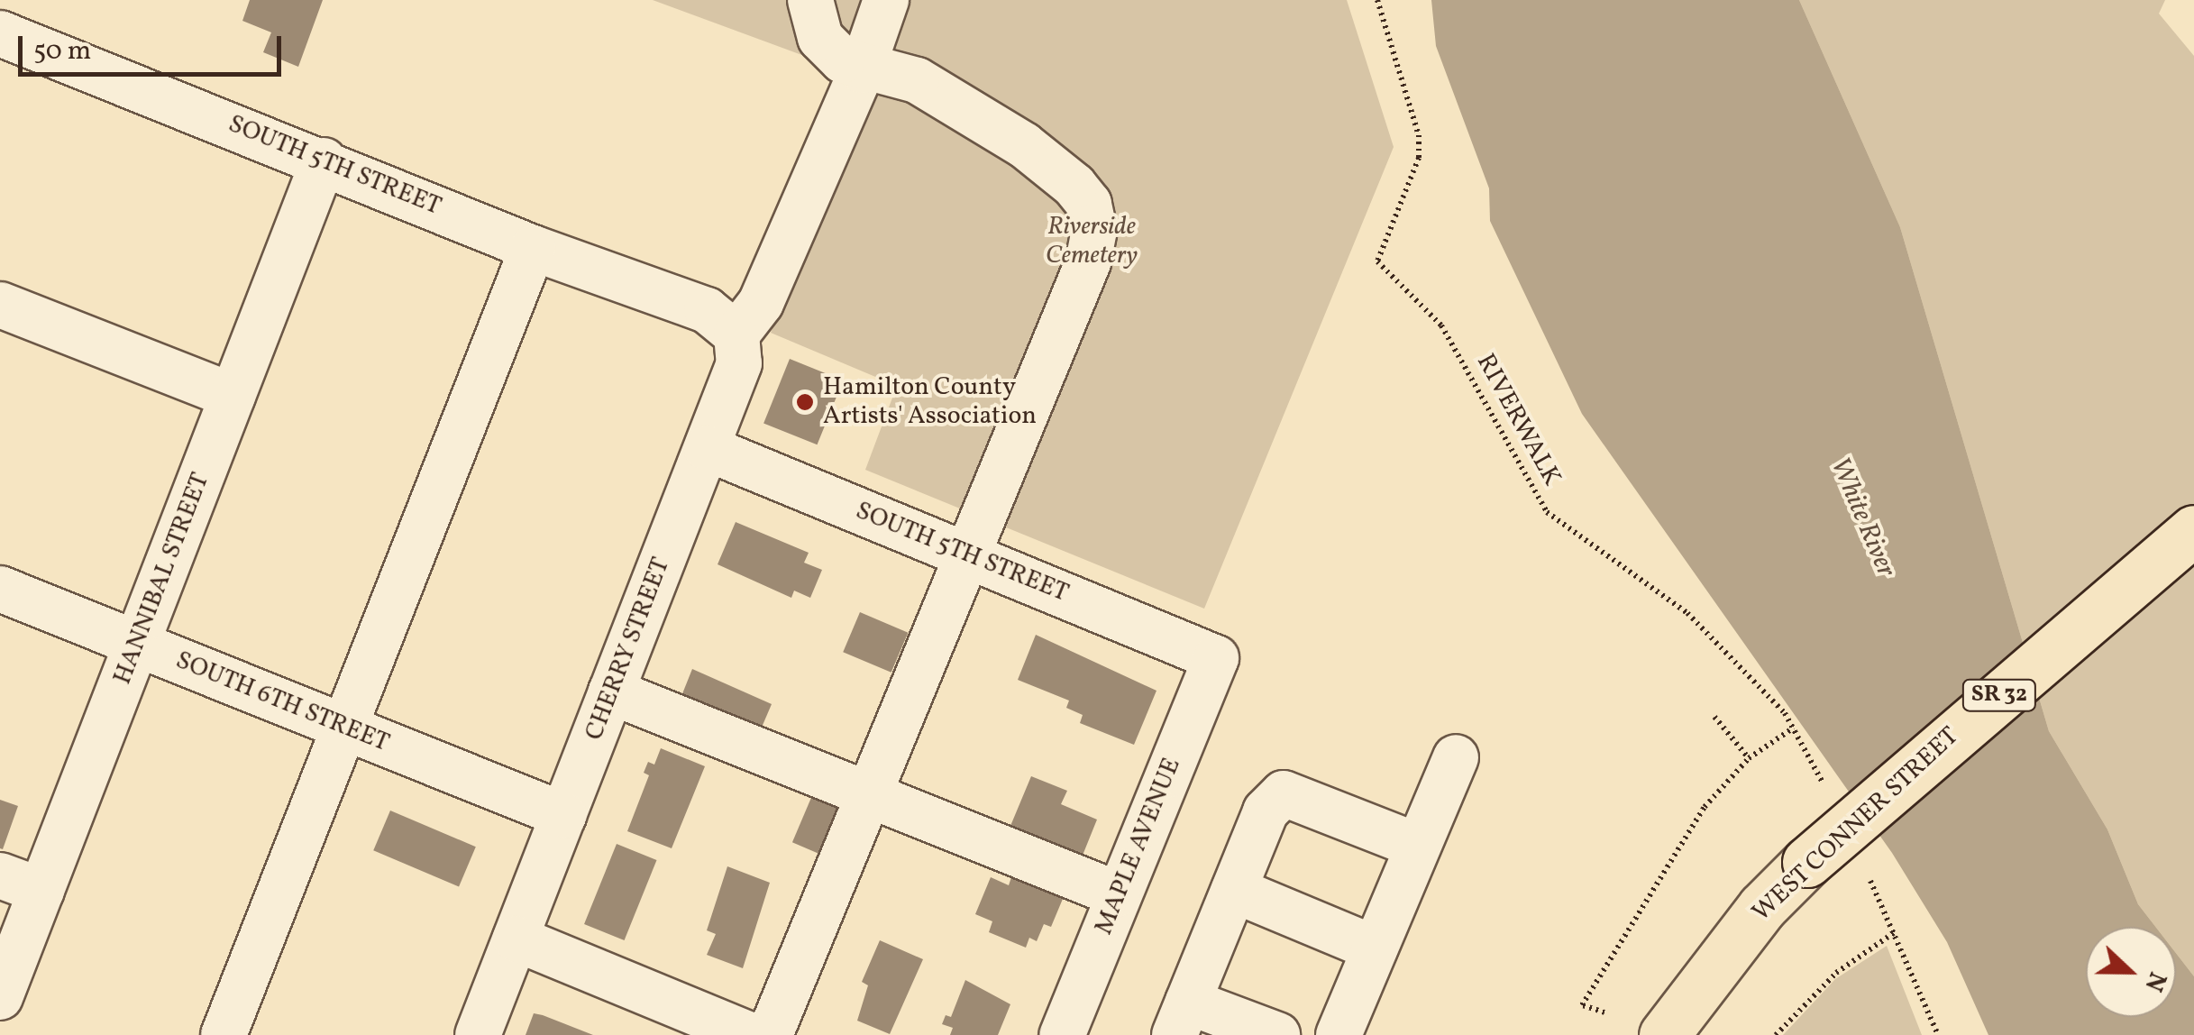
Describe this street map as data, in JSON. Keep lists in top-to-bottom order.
{
  "streets": {
    "main road": ["SR 32", "WEST CONNER STREET"],
    "street": [
      "SOUTH 5TH STREET",
      "HANNIBAL STREET",
      "CHERRY STREET",
      "SOUTH 6TH STREET",
      "MAPLE AVENUE"
    ],
    "path": ["RIVERWALK"]
  },
  "crossings": [
    ["SOUTH 5TH STREET", "HANNIBAL STREET"],
    ["SOUTH 5TH STREET", "CHERRY STREET"],
    ["SOUTH 5TH STREET", "MAPLE AVENUE"],
    ["HANNIBAL STREET", "SOUTH 6TH STREET"],
    ["CHERRY STREET", "SOUTH 6TH STREET"]
  ],
  "water": ["White River"],
  "parks": ["Riverside Cemetery"],
  "places": ["Hamilton County Artists' Association"],
  "scale_bar": "50 m",
  "north": "right"
}
